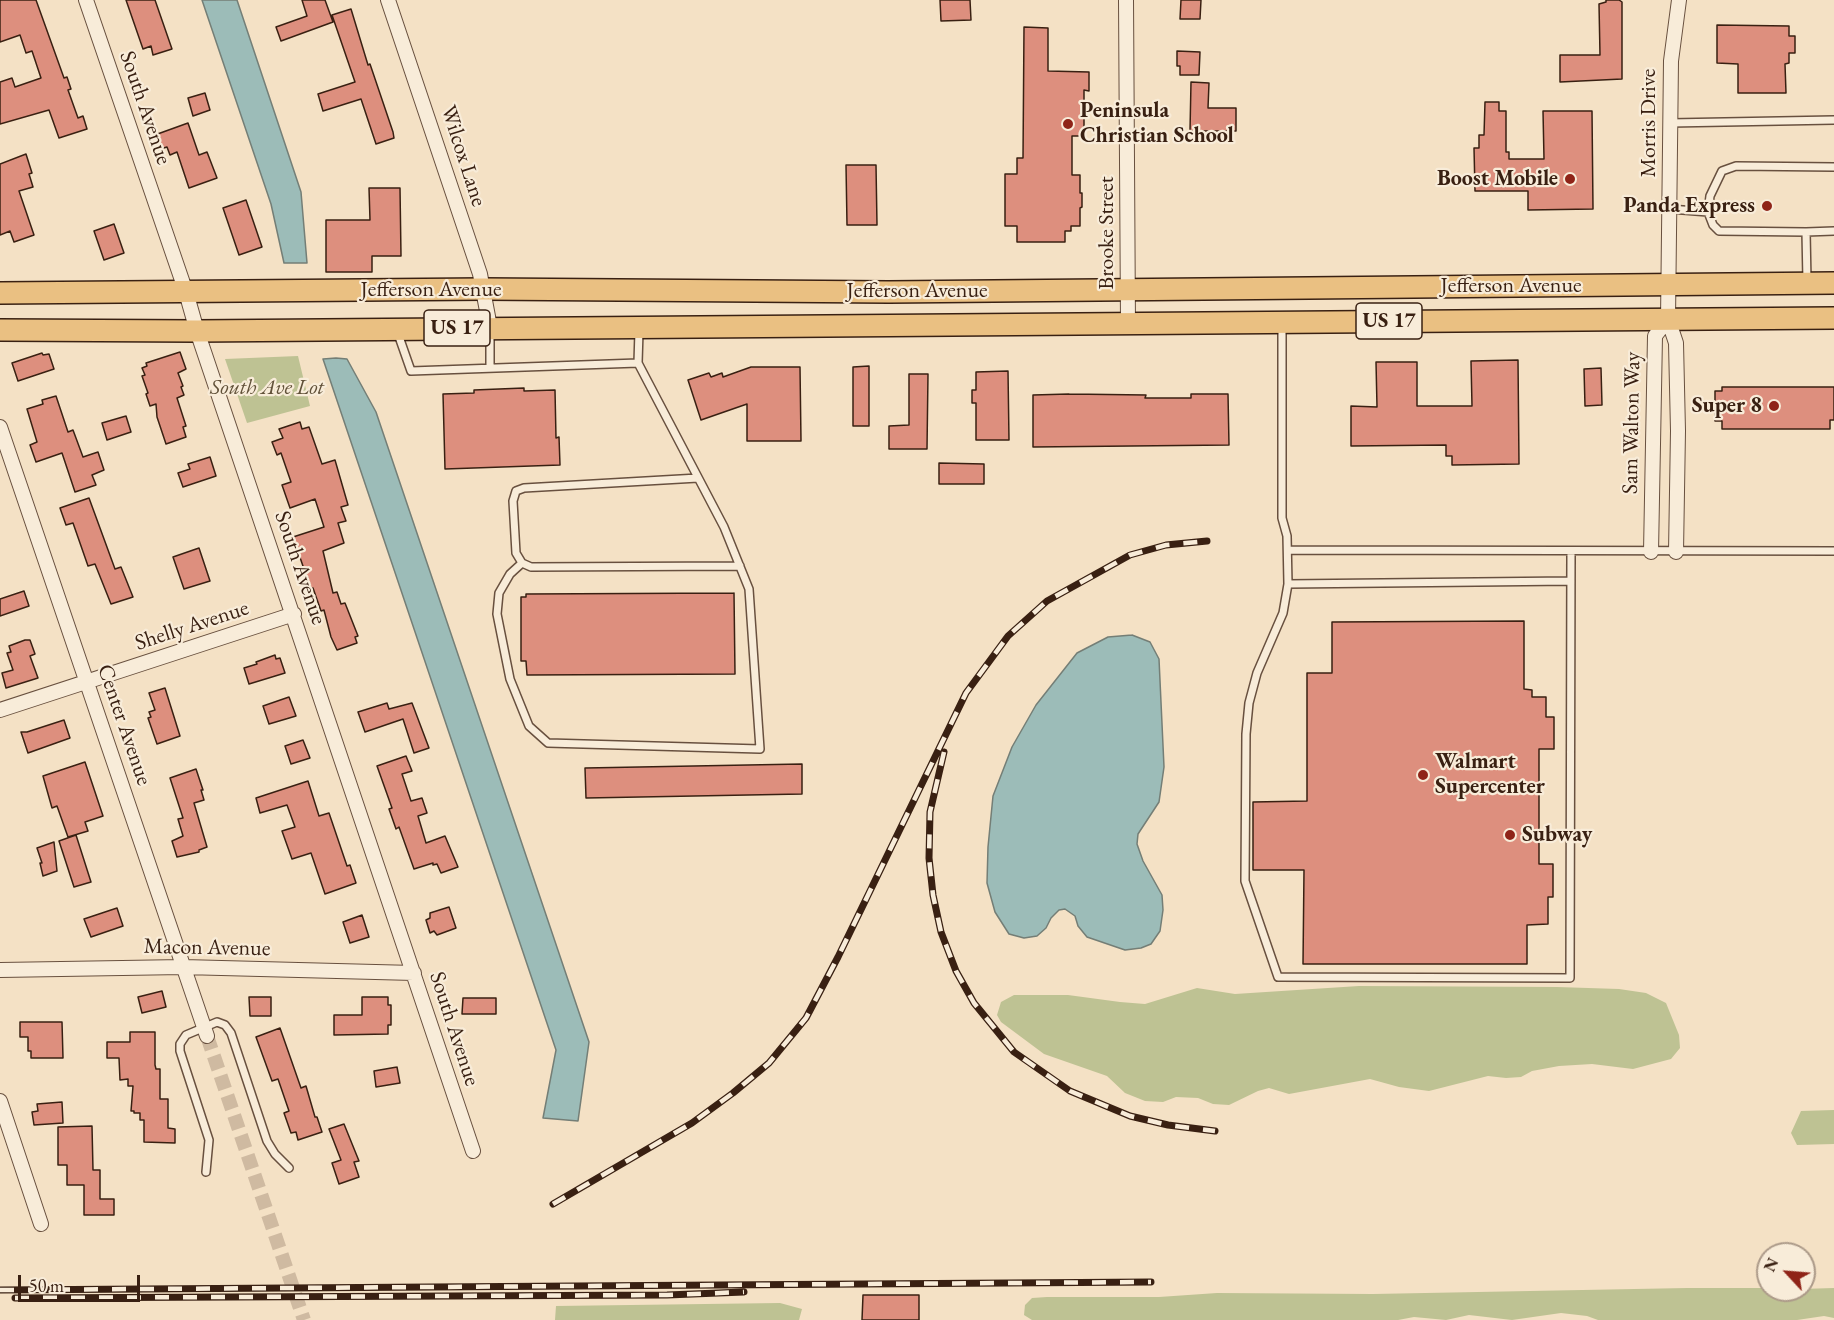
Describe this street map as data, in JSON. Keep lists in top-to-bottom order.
{
  "streets": {
    "main road": ["Jefferson Avenue", "US 17"],
    "street": [
      "South Avenue",
      "Morris Drive",
      "Wilcox Lane",
      "Brooke Street",
      "Sam Walton Way",
      "Shelly Avenue",
      "Center Avenue",
      "Macon Avenue"
    ]
  },
  "crossings": [
    ["South Avenue", "Jefferson Avenue"],
    ["South Avenue", "Shelly Avenue"],
    ["South Avenue", "Macon Avenue"],
    ["Morris Drive", "Jefferson Avenue"],
    ["Morris Drive", "Sam Walton Way"],
    ["Wilcox Lane", "Jefferson Avenue"],
    ["Brooke Street", "Jefferson Avenue"],
    ["Jefferson Avenue", "Sam Walton Way"],
    ["Shelly Avenue", "Center Avenue"],
    ["Center Avenue", "Macon Avenue"]
  ],
  "parks": ["South Ave Lot"],
  "places": [
    "Peninsula Christian School",
    "Boost Mobile",
    "Panda Express",
    "Super 8",
    "Walmart Supercenter",
    "Subway"
  ],
  "scale_bar": "50 m",
  "north": "top left"
}
